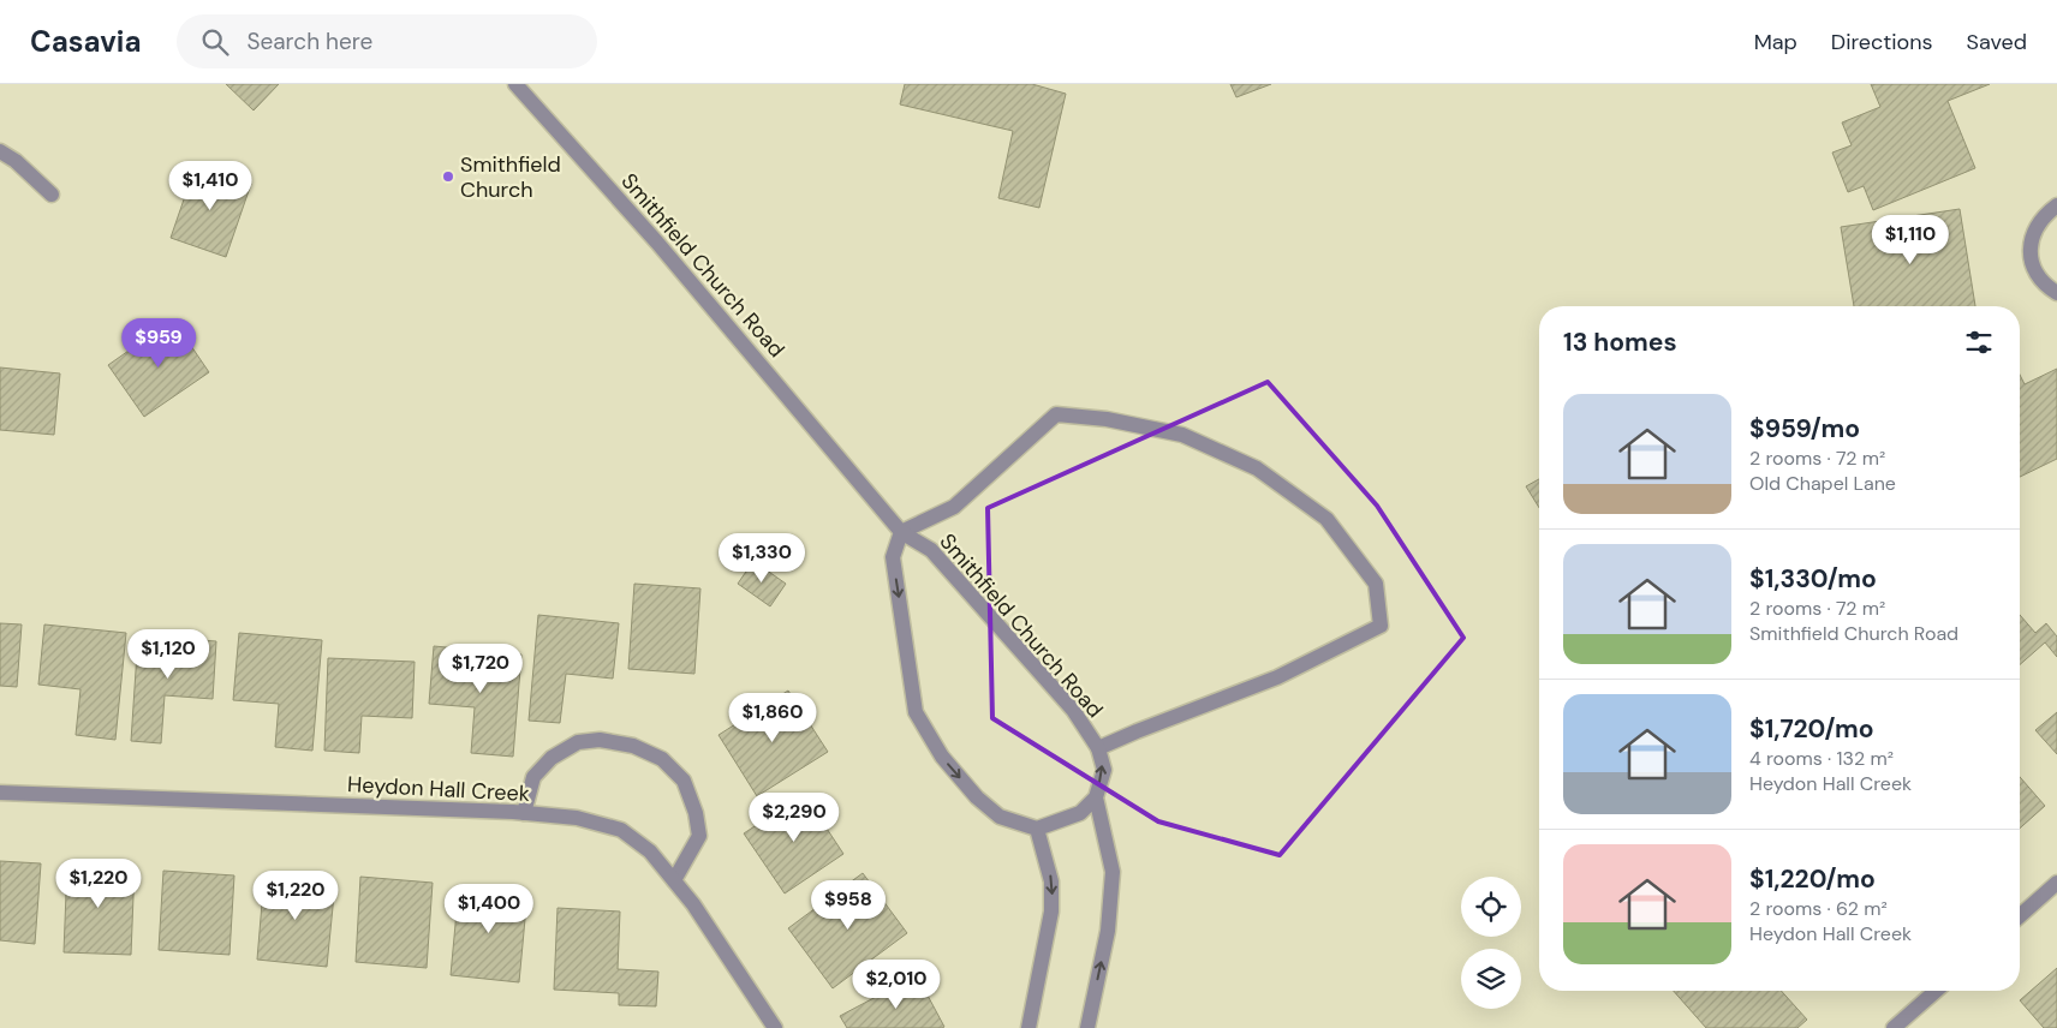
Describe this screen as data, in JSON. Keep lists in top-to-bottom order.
{
  "streets": {
    "street": ["Smithfield Church Road", "Heydon Hall Creek"]
  },
  "places": ["Smithfield Church"],
  "page": {
    "header": "Casavia",
    "search": "Search here",
    "nav": ["Map", "Directions", "Saved"],
    "price": [
      "$1,410",
      "$1,110",
      "$959",
      "$1,330",
      "$1,120",
      "$1,720",
      "$1,860",
      "$2,290",
      "$1,220",
      "$1,220",
      "$958",
      "$1,400",
      "$2,010"
    ],
    "heading": "13 homes",
    "list": [
      {
        "name": "$959/mo",
        "note": "2 rooms · 72 m² · Old Chapel Lane"
      },
      {
        "name": "$1,330/mo",
        "note": "2 rooms · 72 m² · Smithfield Church Road"
      },
      {
        "name": "$1,720/mo",
        "note": "4 rooms · 132 m² · Heydon Hall Creek"
      },
      {
        "name": "$1,220/mo",
        "note": "2 rooms · 62 m² · Heydon Hall Creek"
      }
    ]
  }
}
